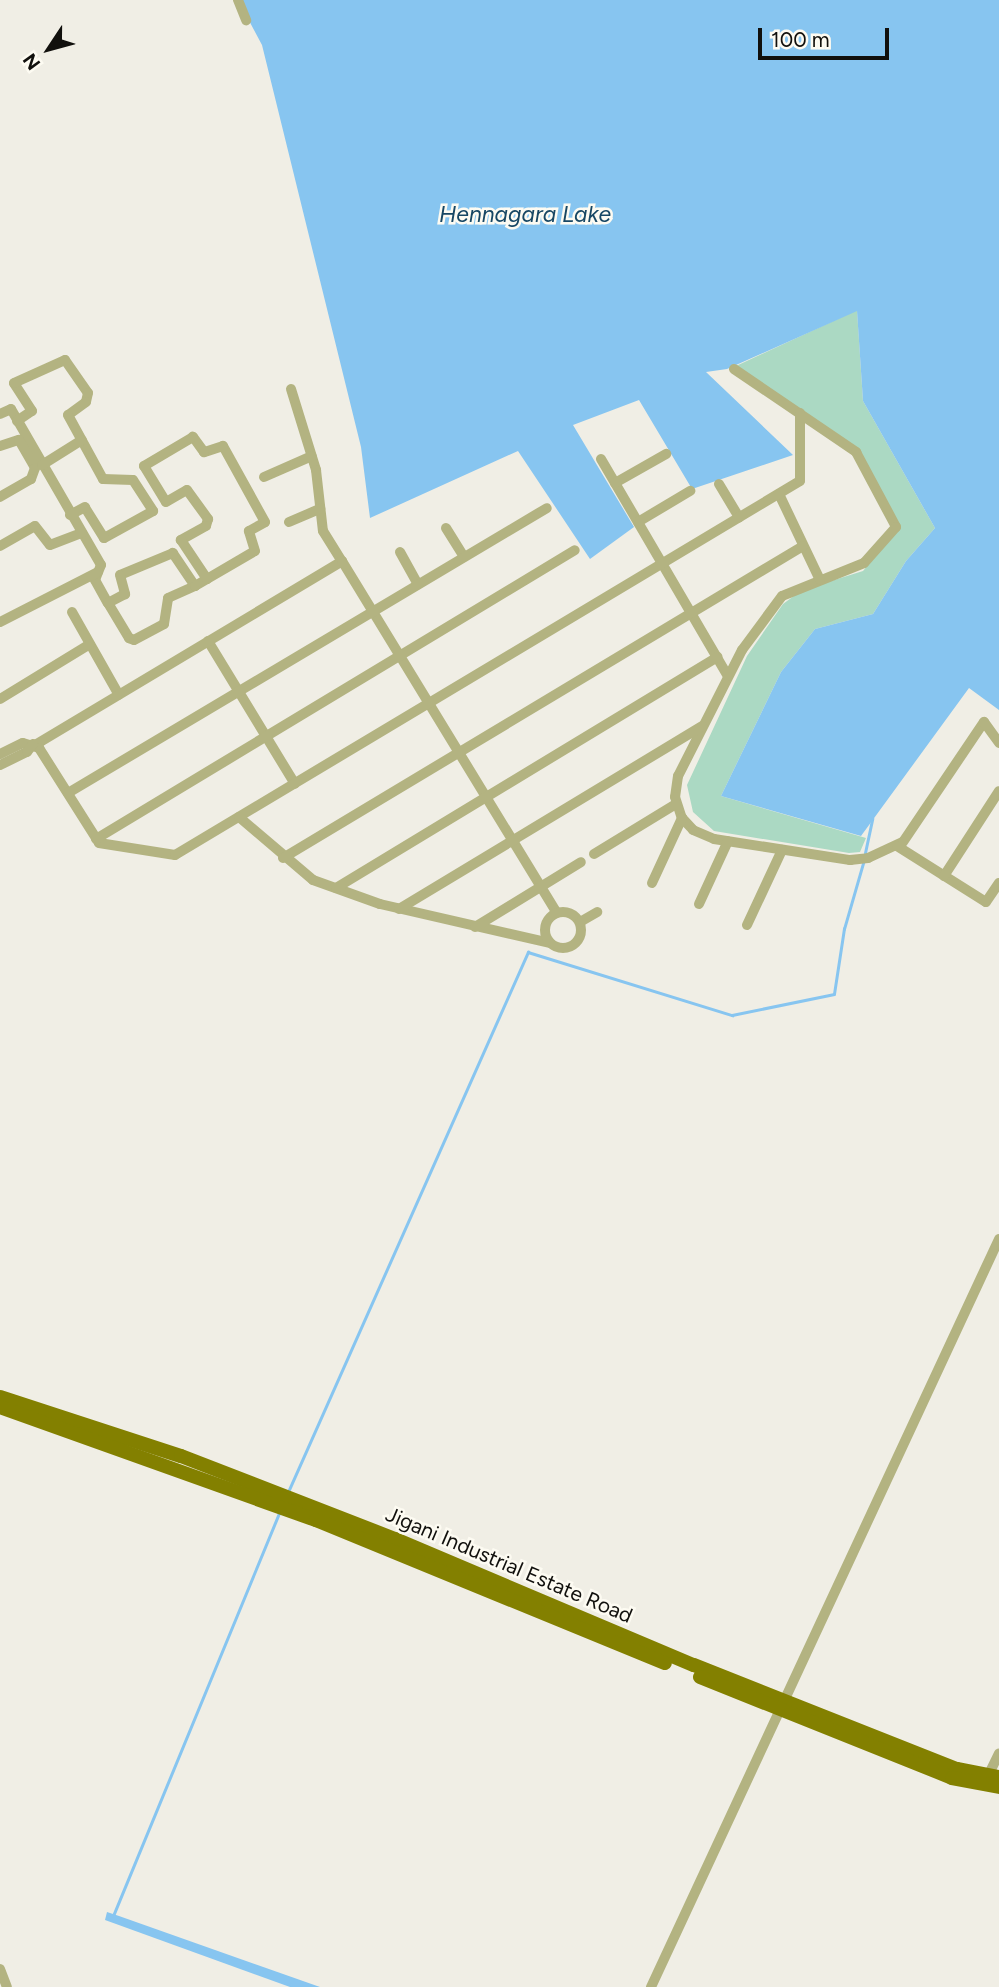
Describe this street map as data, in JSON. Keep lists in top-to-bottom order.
{
  "streets": {
    "main road": ["Jigani Industrial Estate Road"]
  },
  "water": ["Hennagara Lake"],
  "scale_bar": "100 m",
  "north": "bottom left"
}
